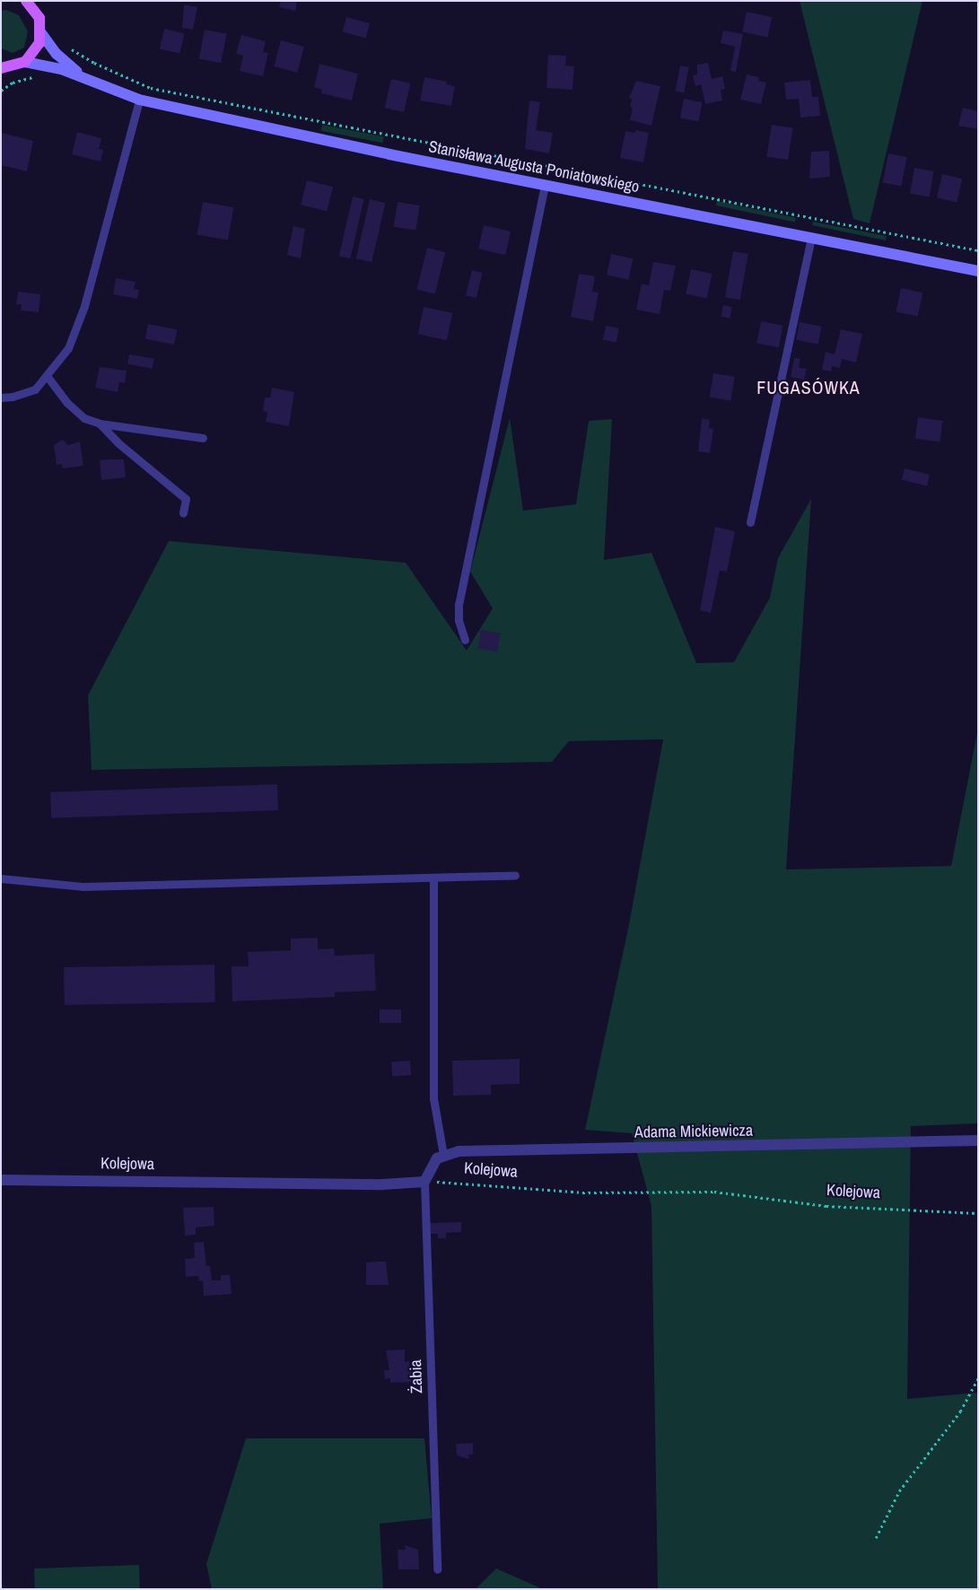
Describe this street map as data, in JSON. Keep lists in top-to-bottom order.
{
  "streets": {
    "main road": ["Stanisława Augusta Poniatowskiego"],
    "street": ["Adama Mickiewicza", "Kolejowa"],
    "lane": ["Żabia"]
  },
  "crossings": [
    ["Kolejowa", "Żabia"]
  ],
  "districts": ["FUGASÓWKA"]
}
